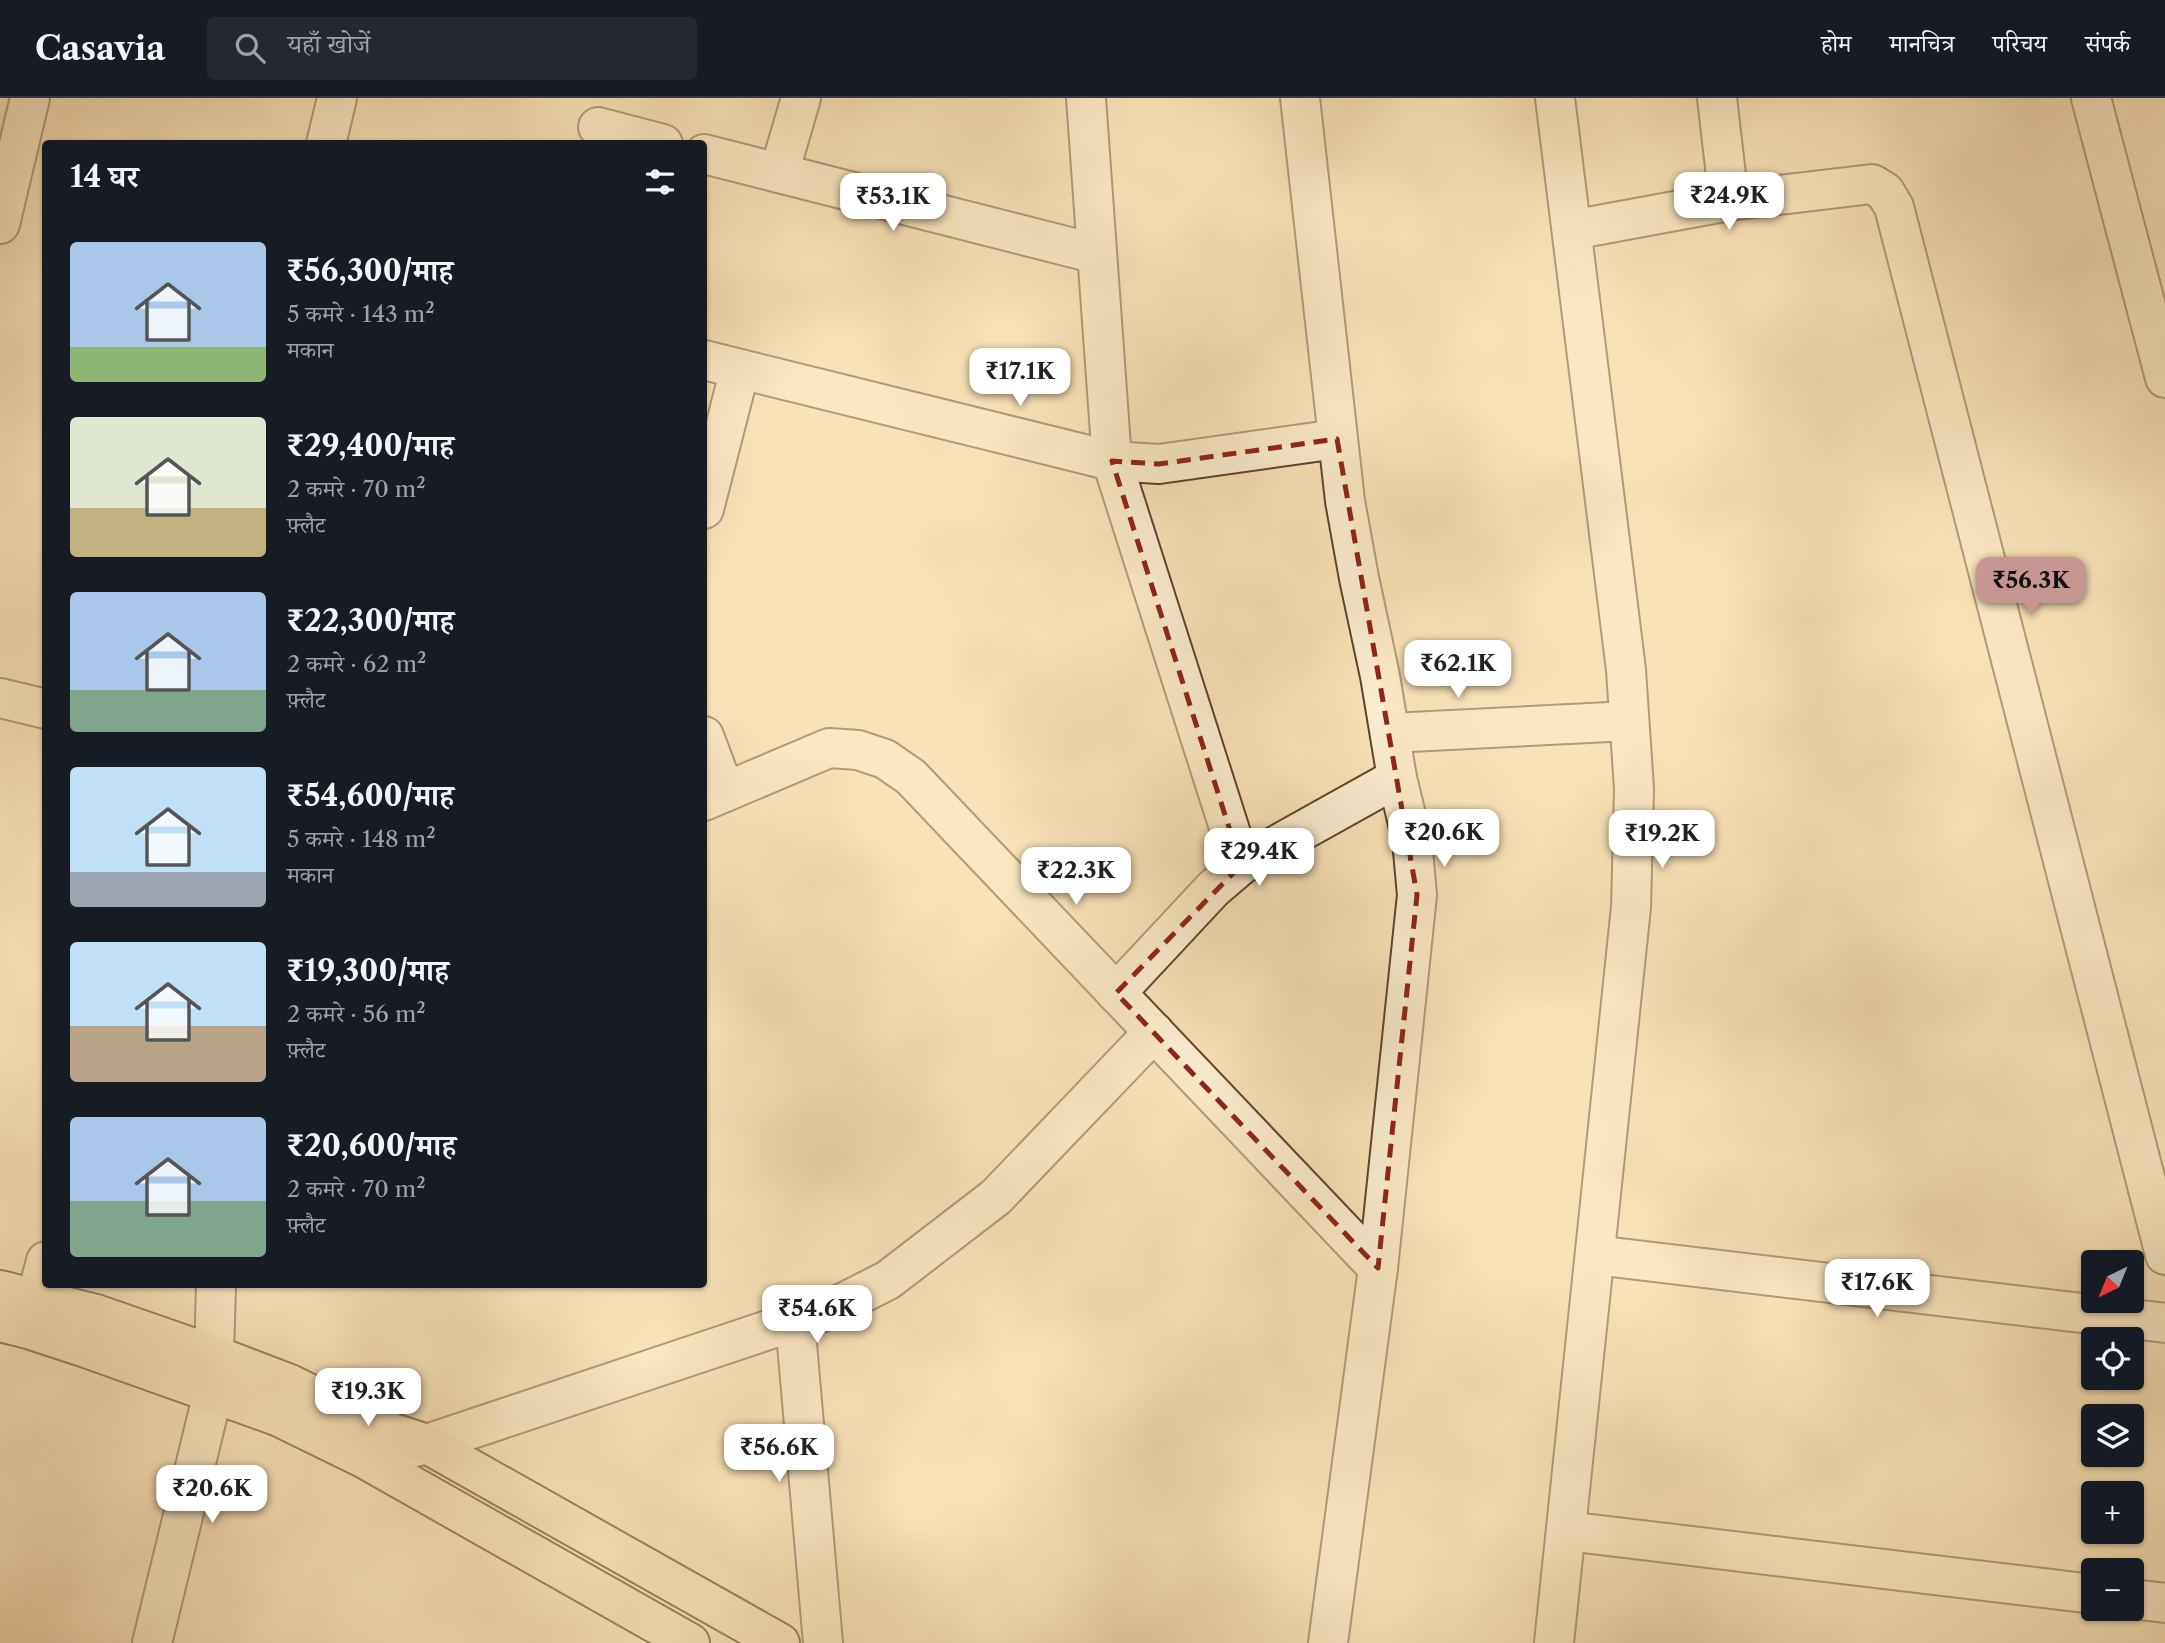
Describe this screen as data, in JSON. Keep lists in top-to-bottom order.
{
  "north": "bottom left",
  "page": {
    "header": "Casavia",
    "search": "यहाँ खोजें",
    "nav": [
      "होम",
      "मानचित्र",
      "परिचय",
      "संपर्क"
    ],
    "heading": "14 घर",
    "price": [
      "₹24.9K",
      "₹53.1K",
      "₹17.1K",
      "₹56.3K",
      "₹62.1K",
      "₹20.6K",
      "₹19.2K",
      "₹29.4K",
      "₹22.3K",
      "₹17.6K",
      "₹54.6K",
      "₹19.3K",
      "₹56.6K",
      "₹20.6K"
    ],
    "list": [
      {
        "name": "₹56,300/माह",
        "note": "5 कमरे · 143 m² · मकान"
      },
      {
        "name": "₹29,400/माह",
        "note": "2 कमरे · 70 m² · फ़्लैट"
      },
      {
        "name": "₹22,300/माह",
        "note": "2 कमरे · 62 m² · फ़्लैट"
      },
      {
        "name": "₹54,600/माह",
        "note": "5 कमरे · 148 m² · मकान"
      },
      {
        "name": "₹19,300/माह",
        "note": "2 कमरे · 56 m² · फ़्लैट"
      },
      {
        "name": "₹20,600/माह",
        "note": "2 कमरे · 70 m² · फ़्लैट"
      }
    ],
    "map_buttons": ["+", "−"]
  }
}
